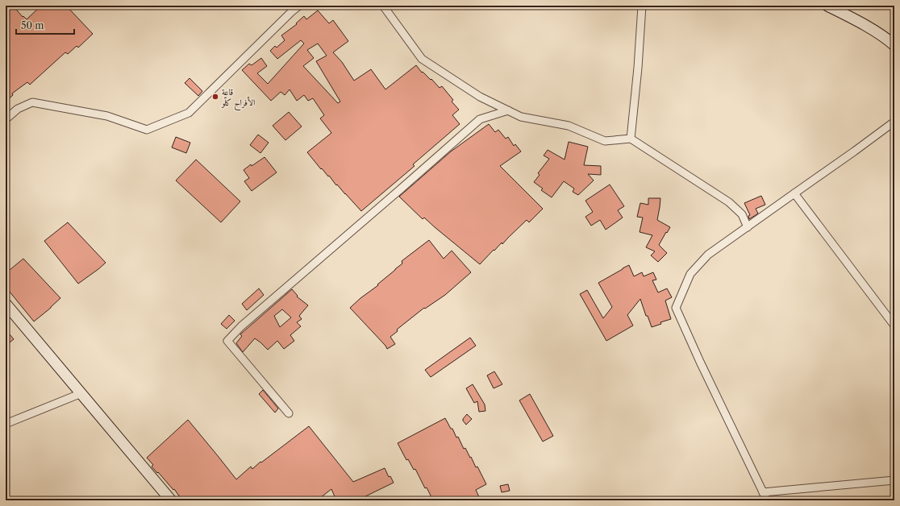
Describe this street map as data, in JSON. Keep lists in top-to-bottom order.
{
  "places": ["قاعة الأفراح كلّو"],
  "scale_bar": "50 m"
}
